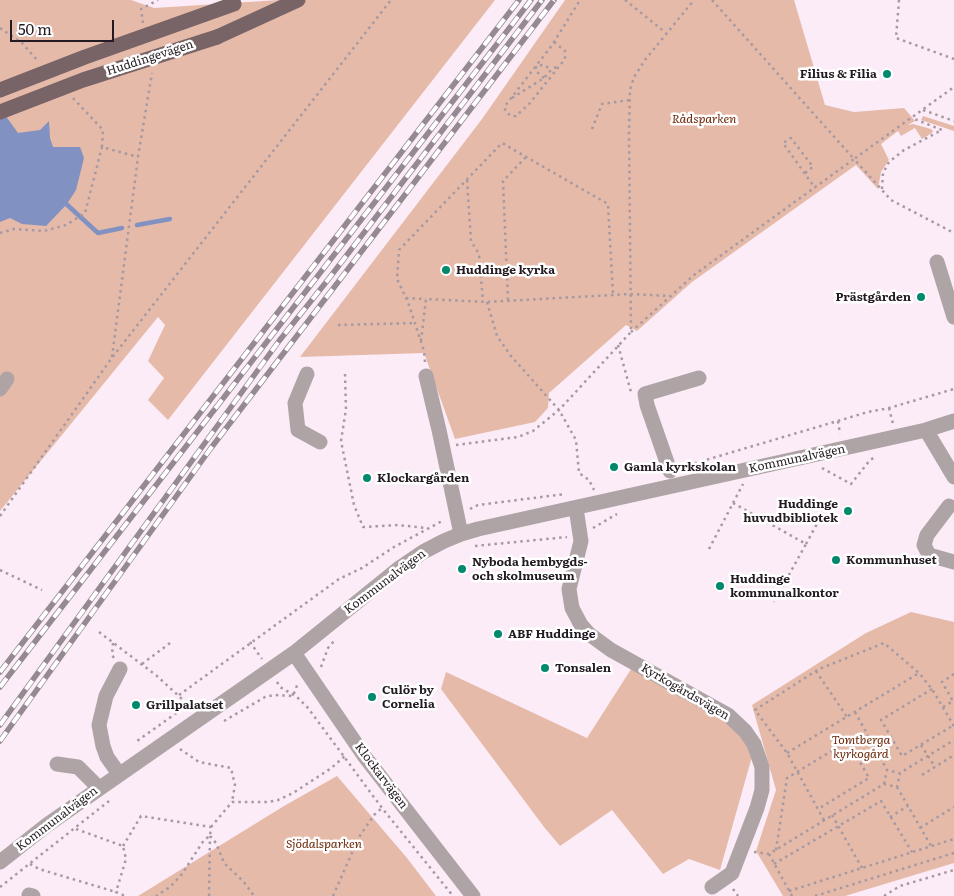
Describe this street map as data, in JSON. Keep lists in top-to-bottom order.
{
  "streets": {
    "main road": ["Huddingevägen"],
    "street": ["Kommunalvägen", "Kyrkogårdsvägen", "Klockarvägen"]
  },
  "crossings": [
    ["Kommunalvägen", "Kyrkogårdsvägen"],
    ["Kommunalvägen", "Klockarvägen"]
  ],
  "parks": ["Rådsparken", "Tomtberga kyrkogård", "Sjödalsparken"],
  "places": [
    "Filius & Filia",
    "Huddinge kyrka",
    "Prästgården",
    "Gamla kyrkskolan",
    "Klockargården",
    "Huddinge huvudbibliotek",
    "Kommunhuset",
    "Nyboda hembygds- och skolmuseum",
    "Huddinge kommunalkontor",
    "ABF Huddinge",
    "Tonsalen",
    "Culör by Cornelia",
    "Grillpalatset"
  ],
  "scale_bar": "50 m"
}
